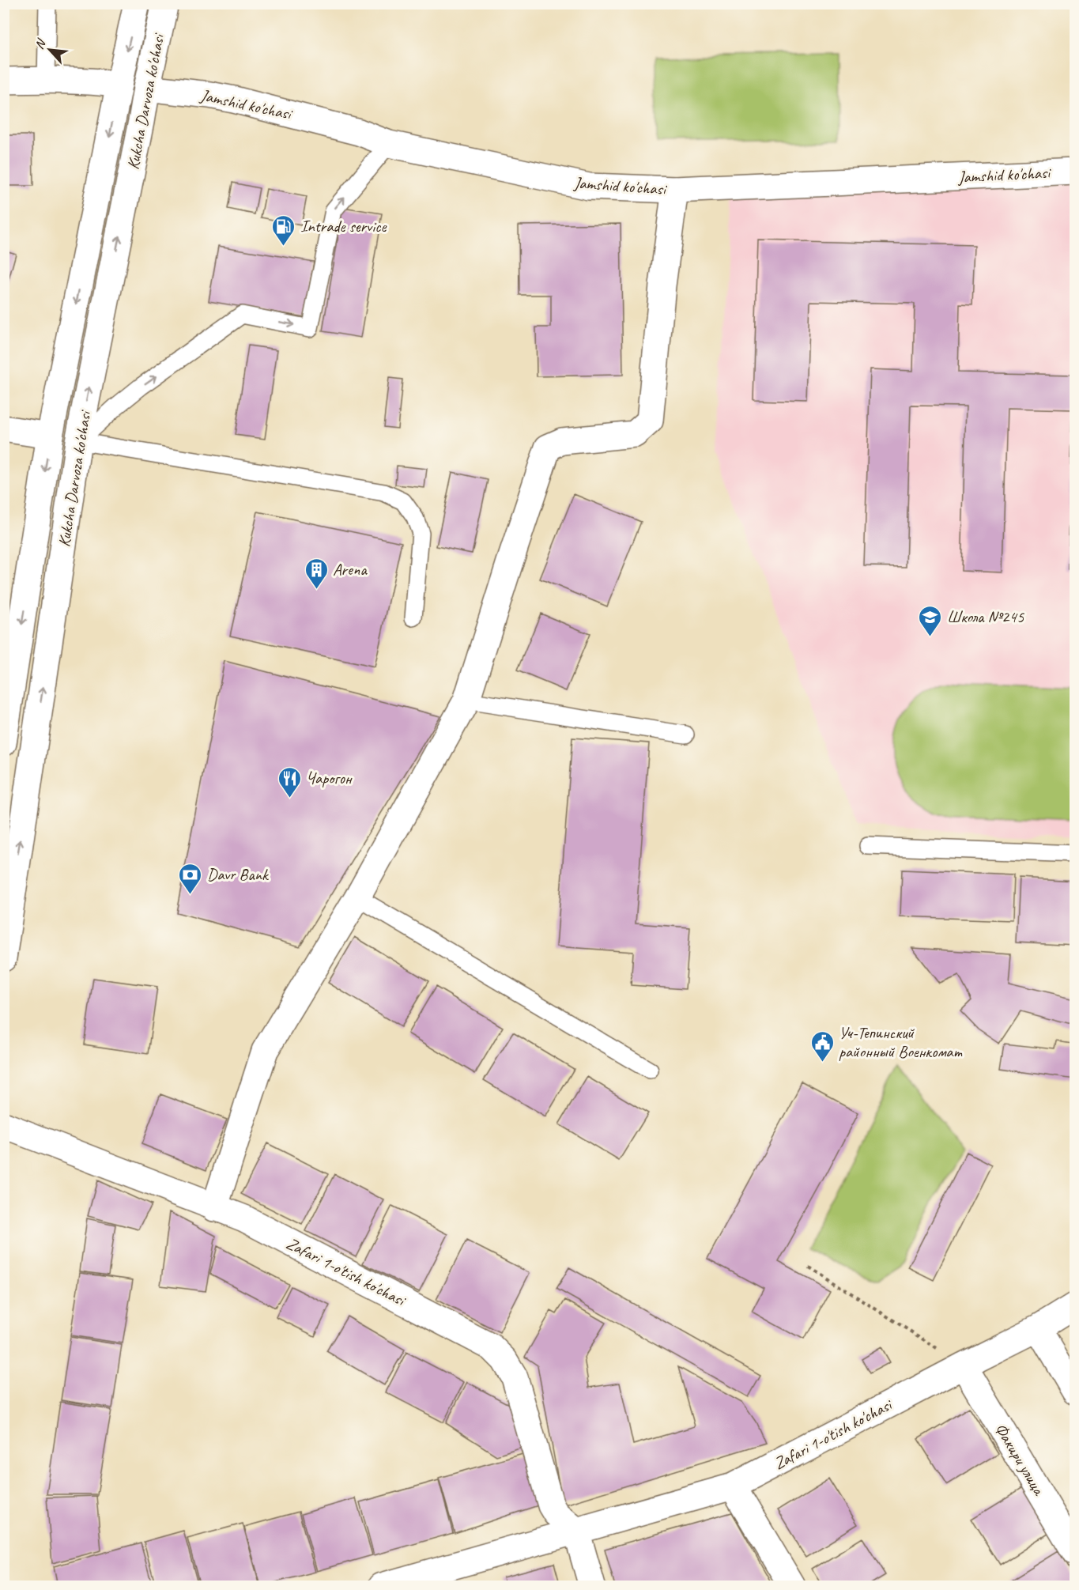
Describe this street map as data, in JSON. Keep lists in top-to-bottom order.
{
  "streets": {
    "street": [
      "Kukcha Darvoza ko'chasi",
      "Jamshid ko'chasi",
      "Zafari 1-o'tish ko'chasi",
      "Факири улица"
    ]
  },
  "crossings": [
    ["Kukcha Darvoza ko'chasi", "Jamshid ko'chasi"],
    ["Zafari 1-o'tish ko'chasi", "Факири улица"]
  ],
  "places": {
    "fuel station": ["Intrade service"],
    "building": ["Arena"],
    "school or university": ["Школа №245"],
    "restaurant": ["Чарогон"],
    "bank": ["Davr Bank"],
    "public building": ["Уч-Тепинский районный Военкомат"]
  },
  "north": "top left"
}
